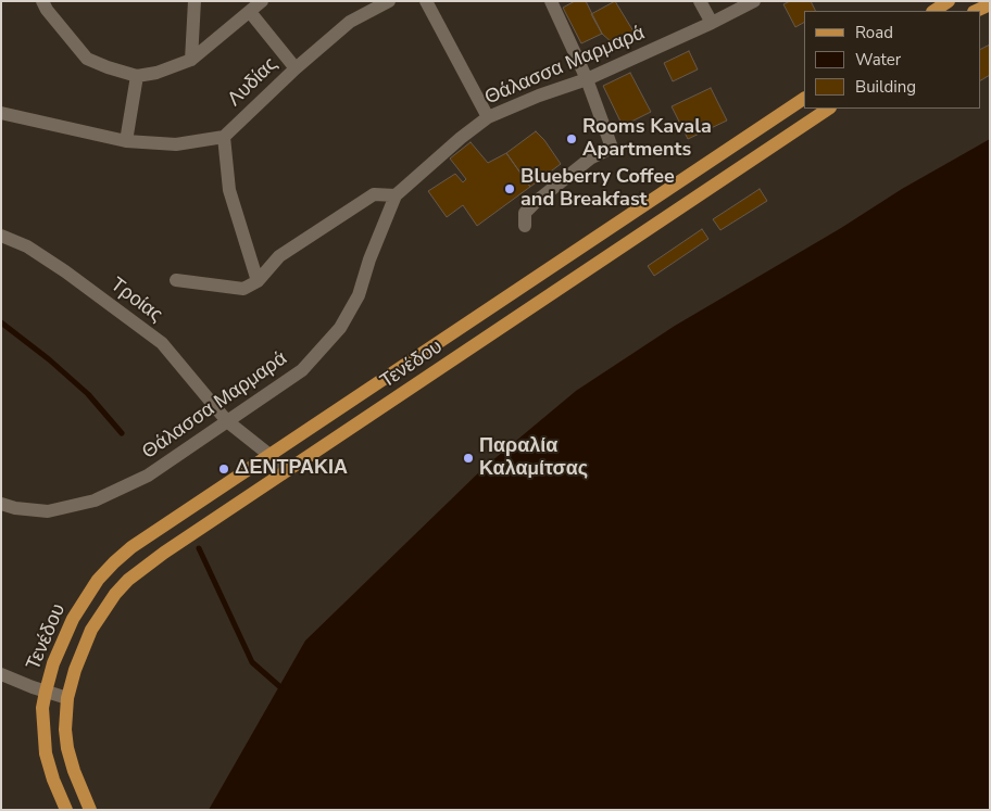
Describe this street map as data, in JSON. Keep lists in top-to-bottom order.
{
  "streets": {
    "main road": ["Τενέδου"],
    "street": ["Θάλασσα Μαρμαρά", "Λυδίας", "Τροίας"]
  },
  "crossings": [
    ["Θάλασσα Μαρμαρά", "Τροίας"],
    ["Τροίας", "Τενέδου"]
  ],
  "places": [
    "Rooms Kavala Apartments",
    "Blueberry Coffee and Breakfast",
    "Παραλία Καλαμίτσας",
    "ΔΕΝΤΡΑΚΙΑ"
  ],
  "legend": ["Road", "Water", "Building"]
}
